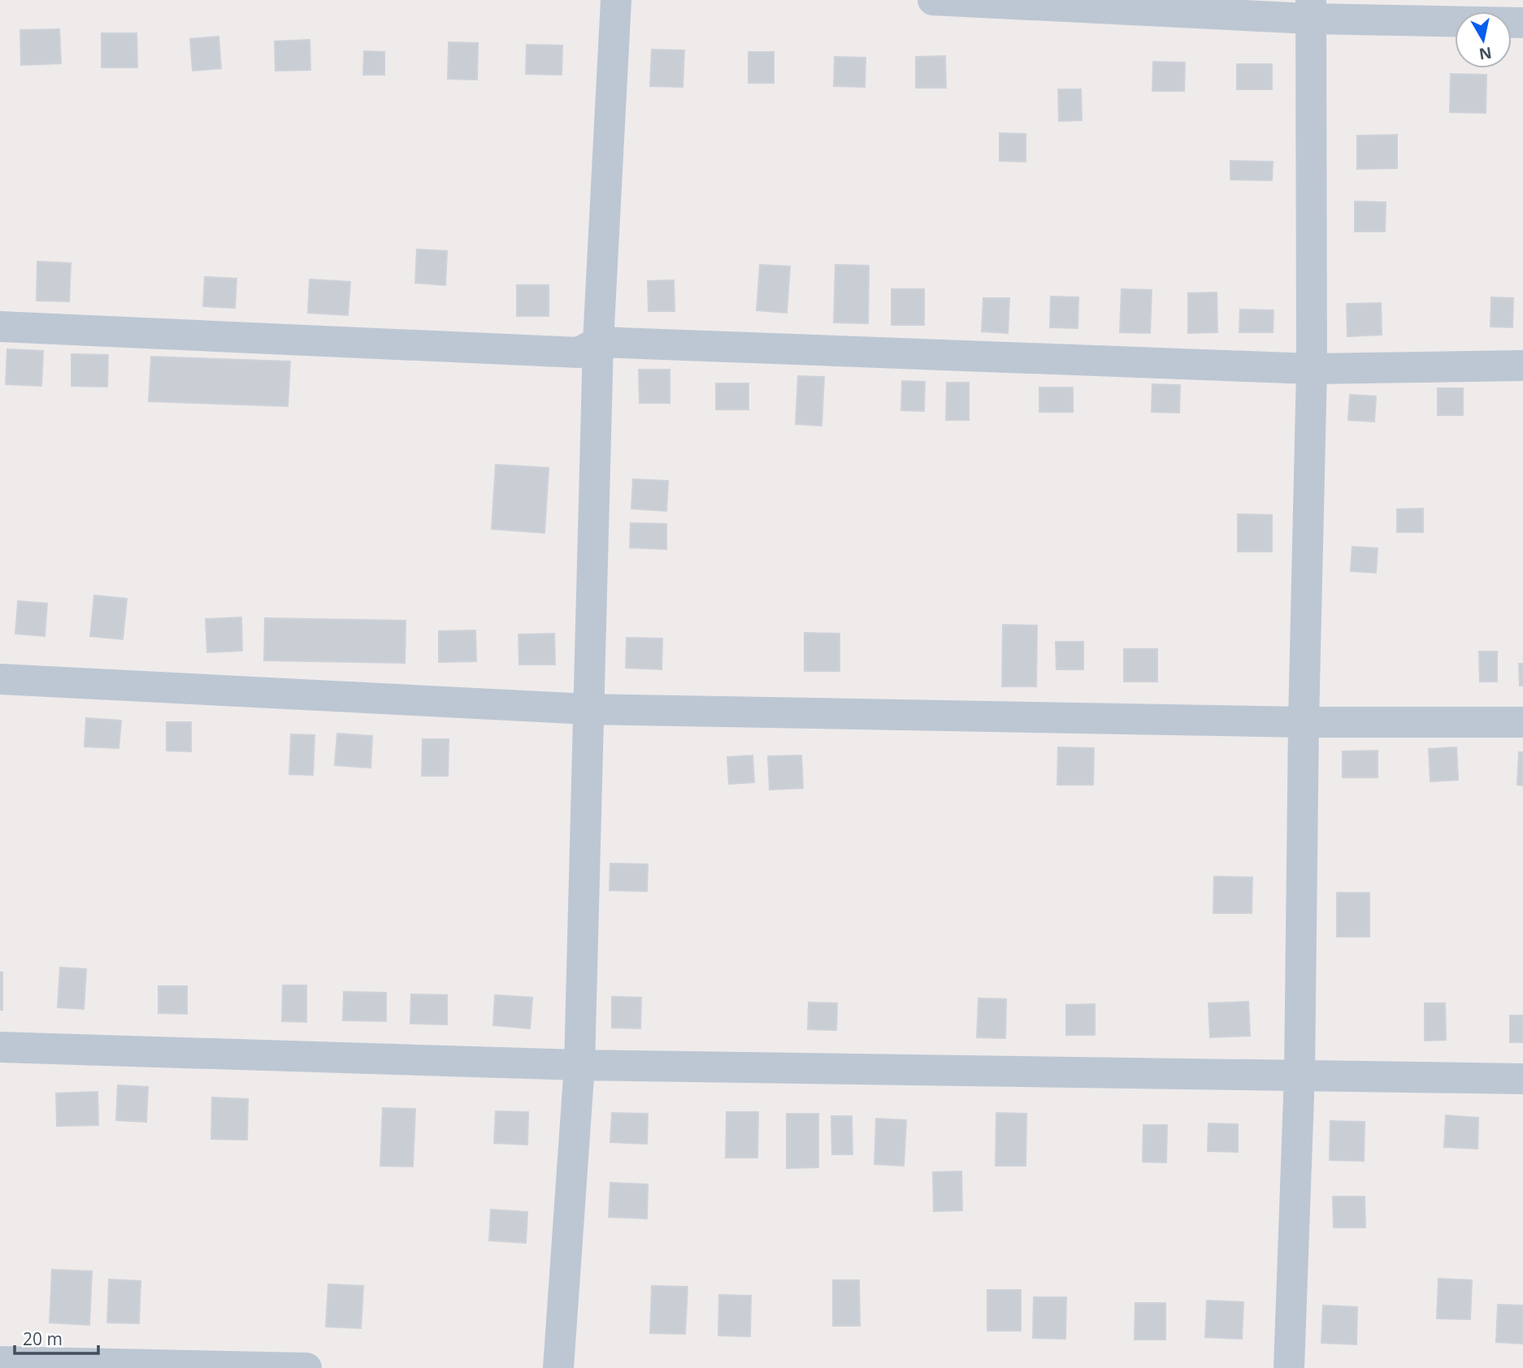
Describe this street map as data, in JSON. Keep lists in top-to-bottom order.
{
  "scale_bar": "20 m",
  "north": "bottom"
}
